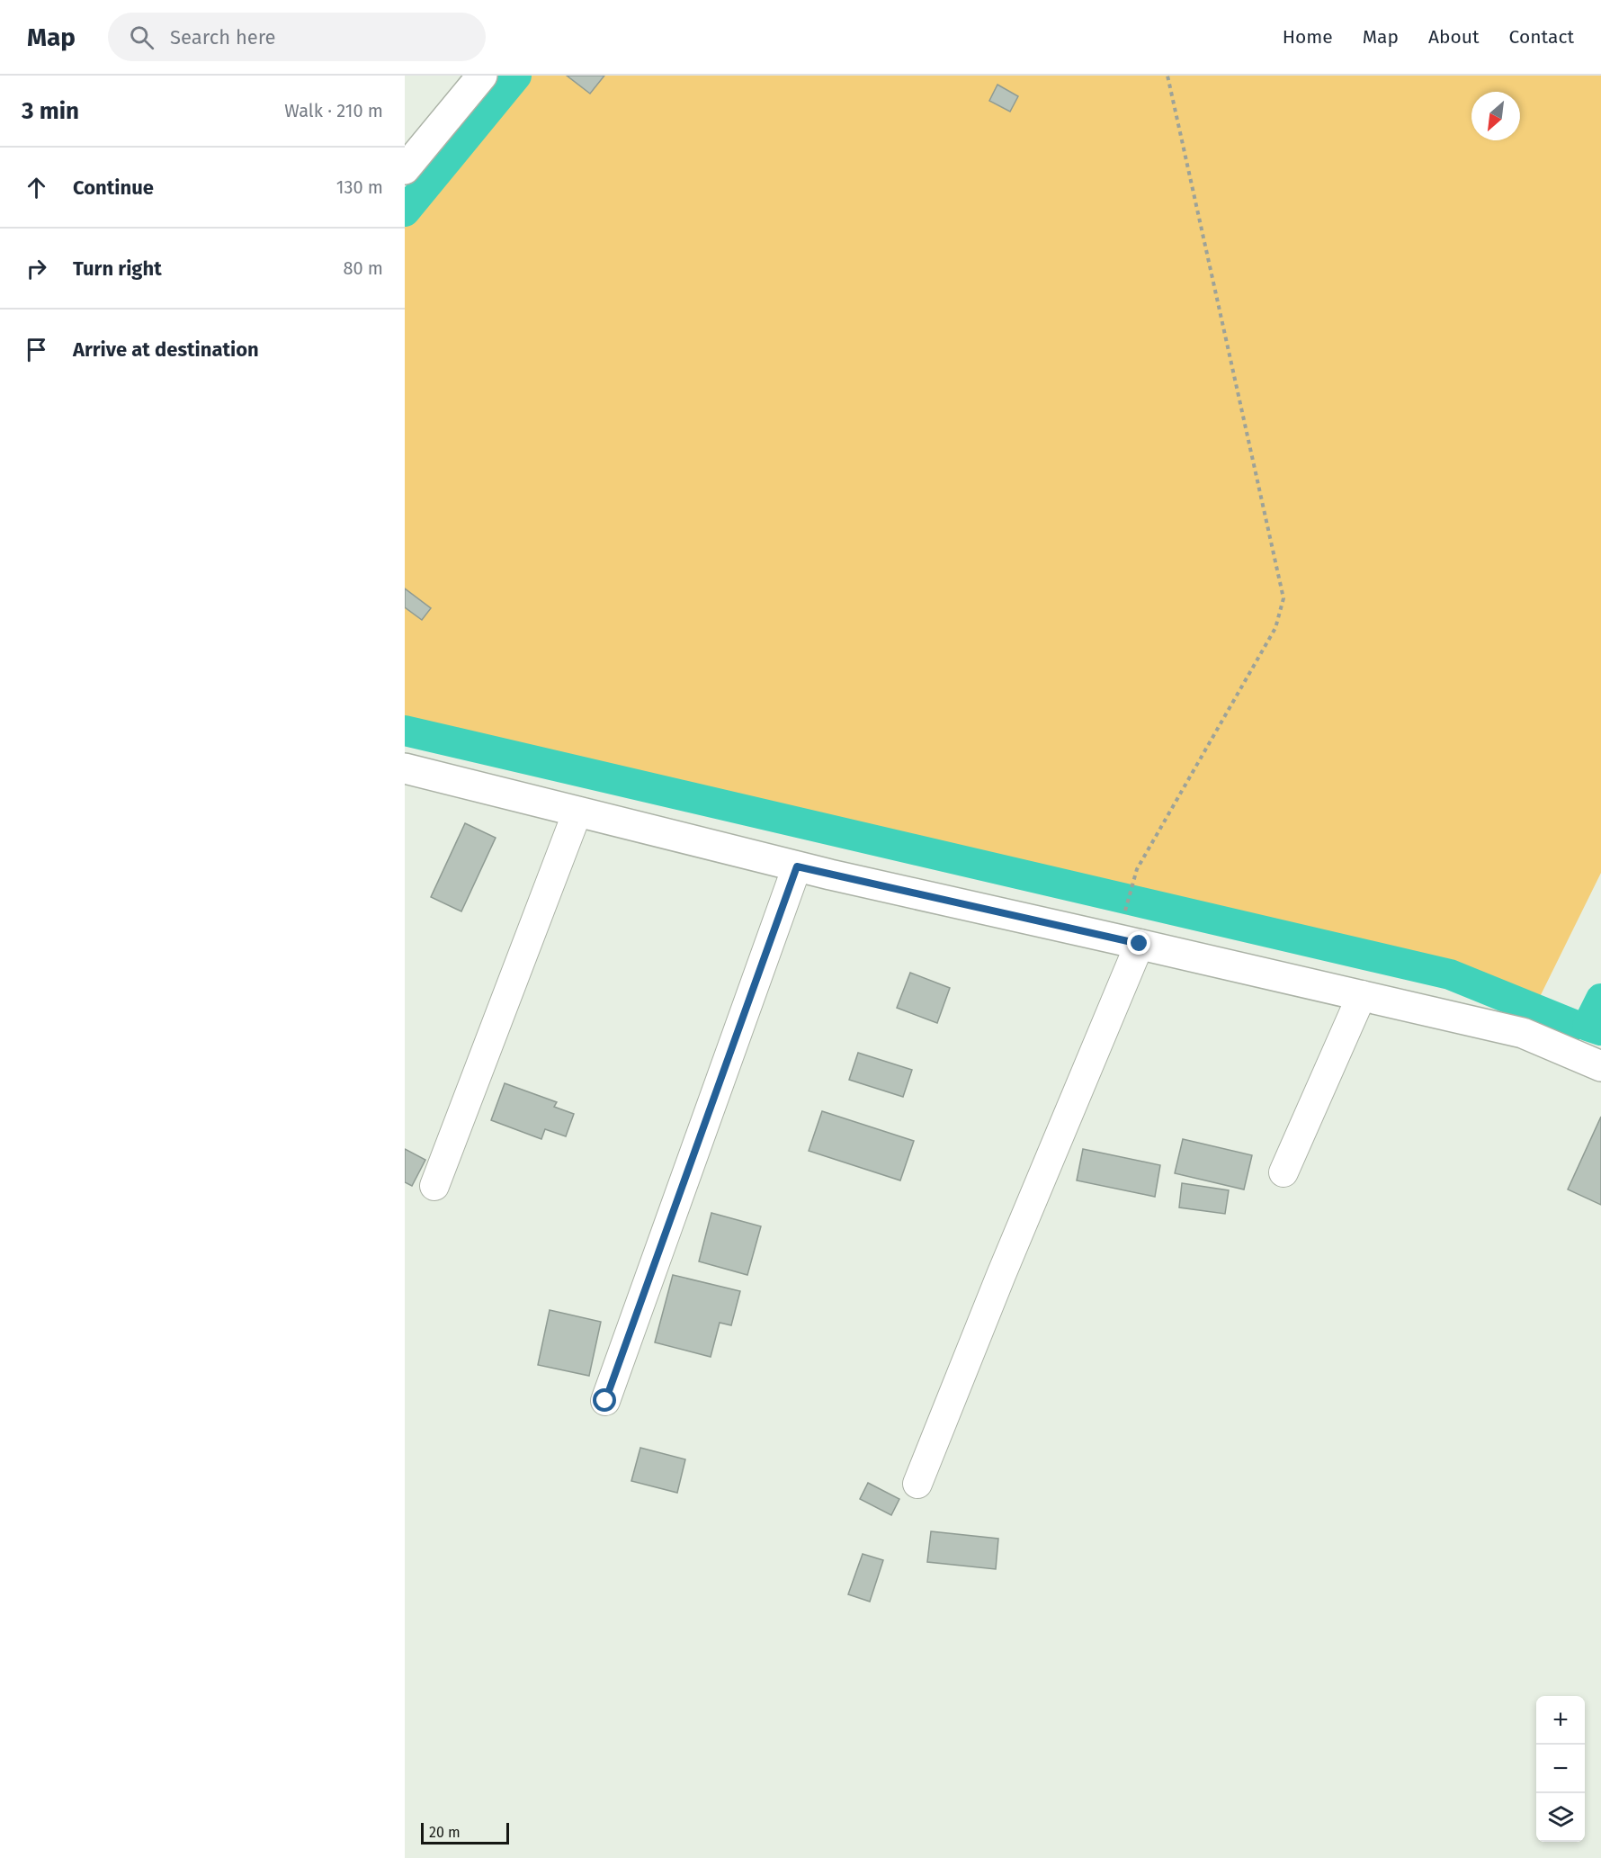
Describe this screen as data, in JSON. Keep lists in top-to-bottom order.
{
  "scale_bar": "20 m",
  "north": "bottom left",
  "page": {
    "header": "Map",
    "search": "Search here",
    "nav": [
      "Home",
      "Map",
      "About",
      "Contact"
    ],
    "heading": ["3 min", "Walk · 210 m"],
    "list": [
      ["Continue", "130 m"],
      ["Turn right", "80 m"],
      "Arrive at destination"
    ],
    "map_buttons": ["+", "−"],
    "scale": "20 m"
  }
}
